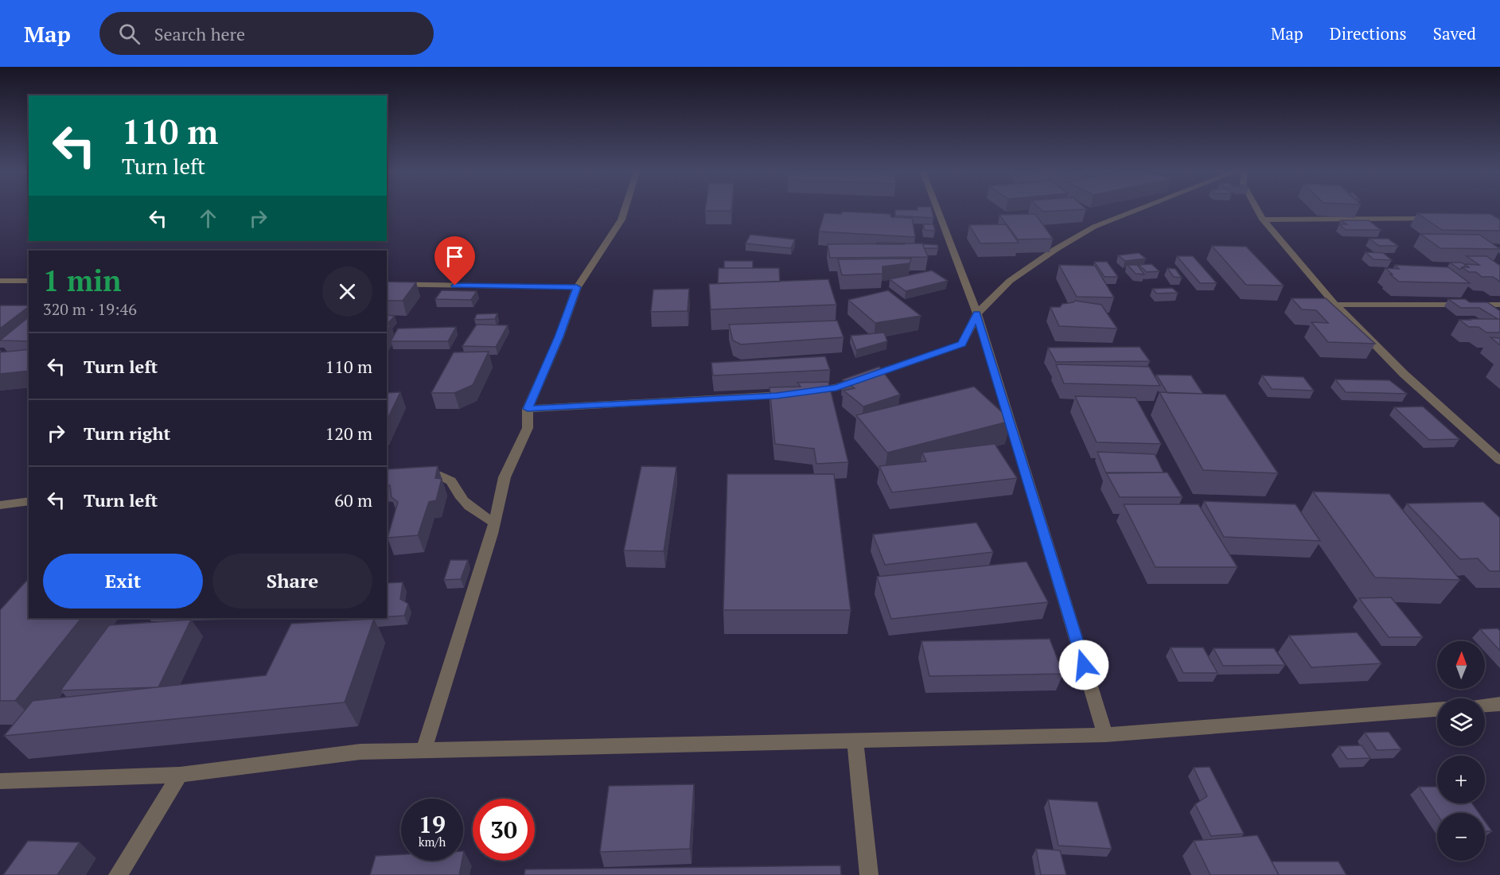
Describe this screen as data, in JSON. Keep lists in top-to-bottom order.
{
  "north": "top",
  "page": {
    "header": "Map",
    "search": "Search here",
    "nav": ["Map", "Directions", "Saved"],
    "turn": ["110 m", "Turn left"],
    "heading": ["1 min", "320 m · 19:46"],
    "list": [
      {
        "name": "Turn left",
        "value": "110 m"
      },
      {
        "name": "Turn right",
        "value": "120 m"
      },
      {
        "name": "Turn left",
        "value": "60 m"
      }
    ],
    "buttons": ["Exit", "Share"],
    "map_buttons": ["+", "−"],
    "speed": "19 km/h",
    "limit": "30"
  }
}
